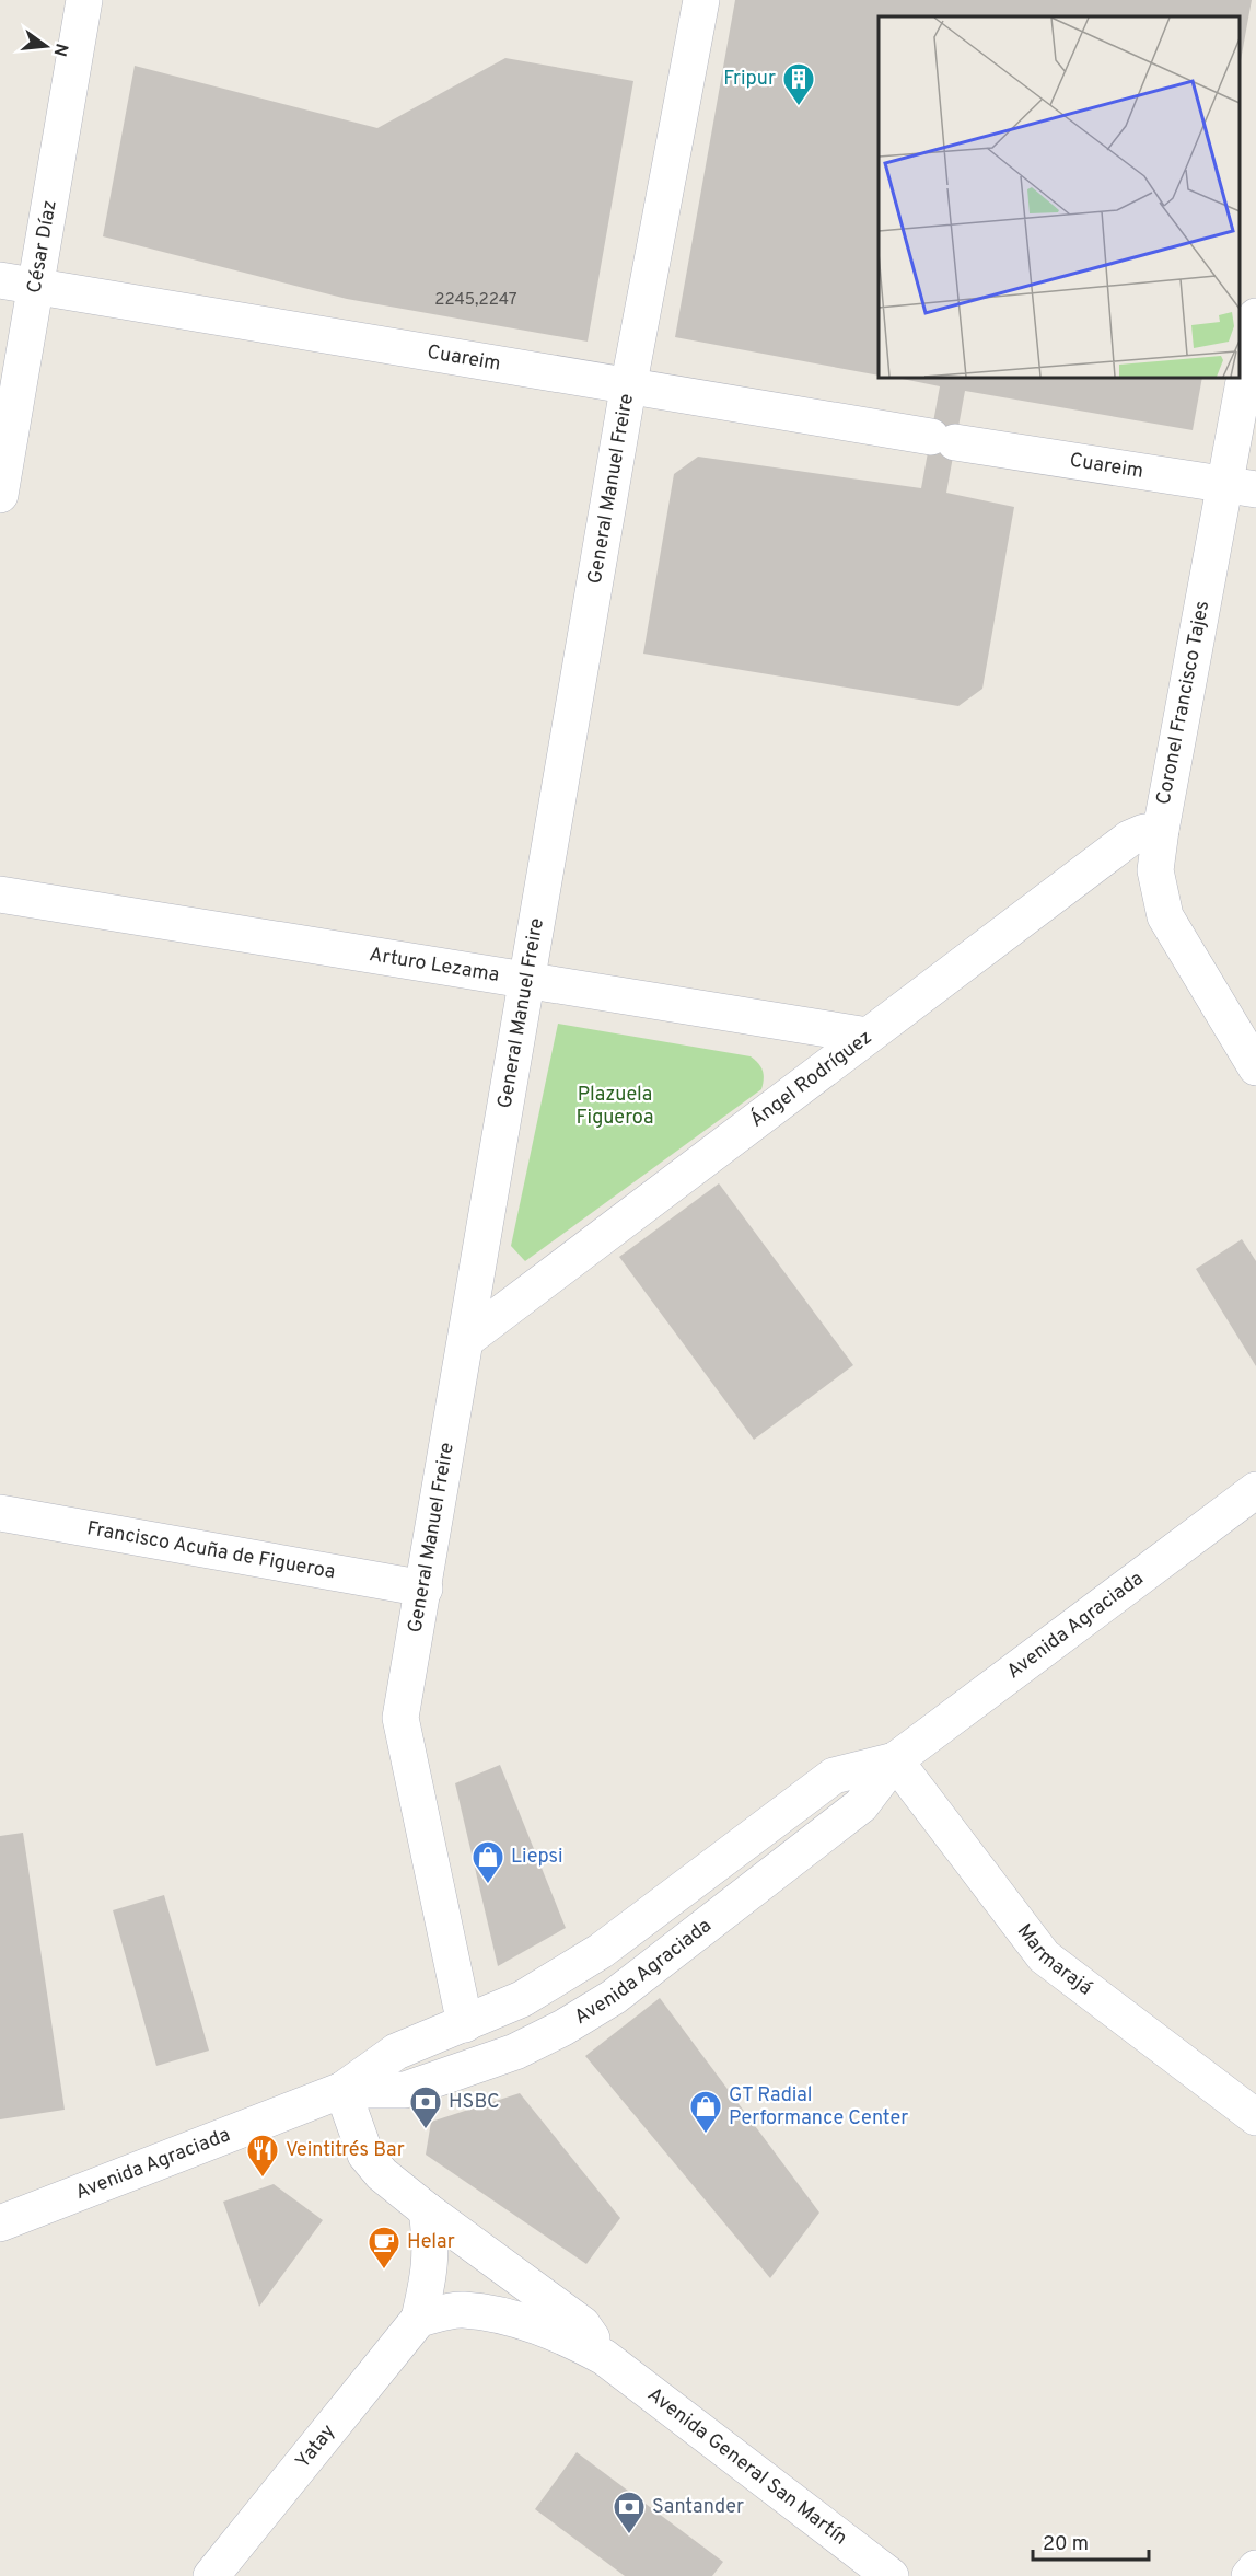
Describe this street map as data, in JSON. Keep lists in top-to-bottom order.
{
  "streets": {
    "street": [
      "César Díaz",
      "Cuareim",
      "General Manuel Freire",
      "Coronel Francisco Tajes",
      "Arturo Lezama",
      "Ángel Rodríguez",
      "Francisco Acuña de Figueroa",
      "Avenida Agraciada",
      "Marmarajá",
      "Yatay",
      "Avenida General San Martín"
    ]
  },
  "crossings": [
    ["César Díaz", "Cuareim"],
    ["Cuareim", "General Manuel Freire"],
    ["Cuareim", "Coronel Francisco Tajes"],
    ["General Manuel Freire", "Arturo Lezama"],
    ["General Manuel Freire", "Ángel Rodríguez"],
    ["General Manuel Freire", "Francisco Acuña de Figueroa"],
    ["General Manuel Freire", "Avenida Agraciada"],
    ["Coronel Francisco Tajes", "Ángel Rodríguez"],
    ["Arturo Lezama", "Ángel Rodríguez"],
    ["Avenida Agraciada", "Marmarajá"],
    ["Avenida Agraciada", "Avenida General San Martín"],
    ["Yatay", "Avenida General San Martín"]
  ],
  "parks": ["Plazuela Figueroa"],
  "places": {
    "building": ["Fripur"],
    "shop": ["Liepsi", "GT Radial Performance Center"],
    "bank": ["HSBC", "Santander"],
    "restaurant": ["Veintitrés Bar"],
    "cafe": ["Helar"]
  },
  "house_numbers": ["2245,2247"],
  "scale_bar": "20 m",
  "north": "right"
}
